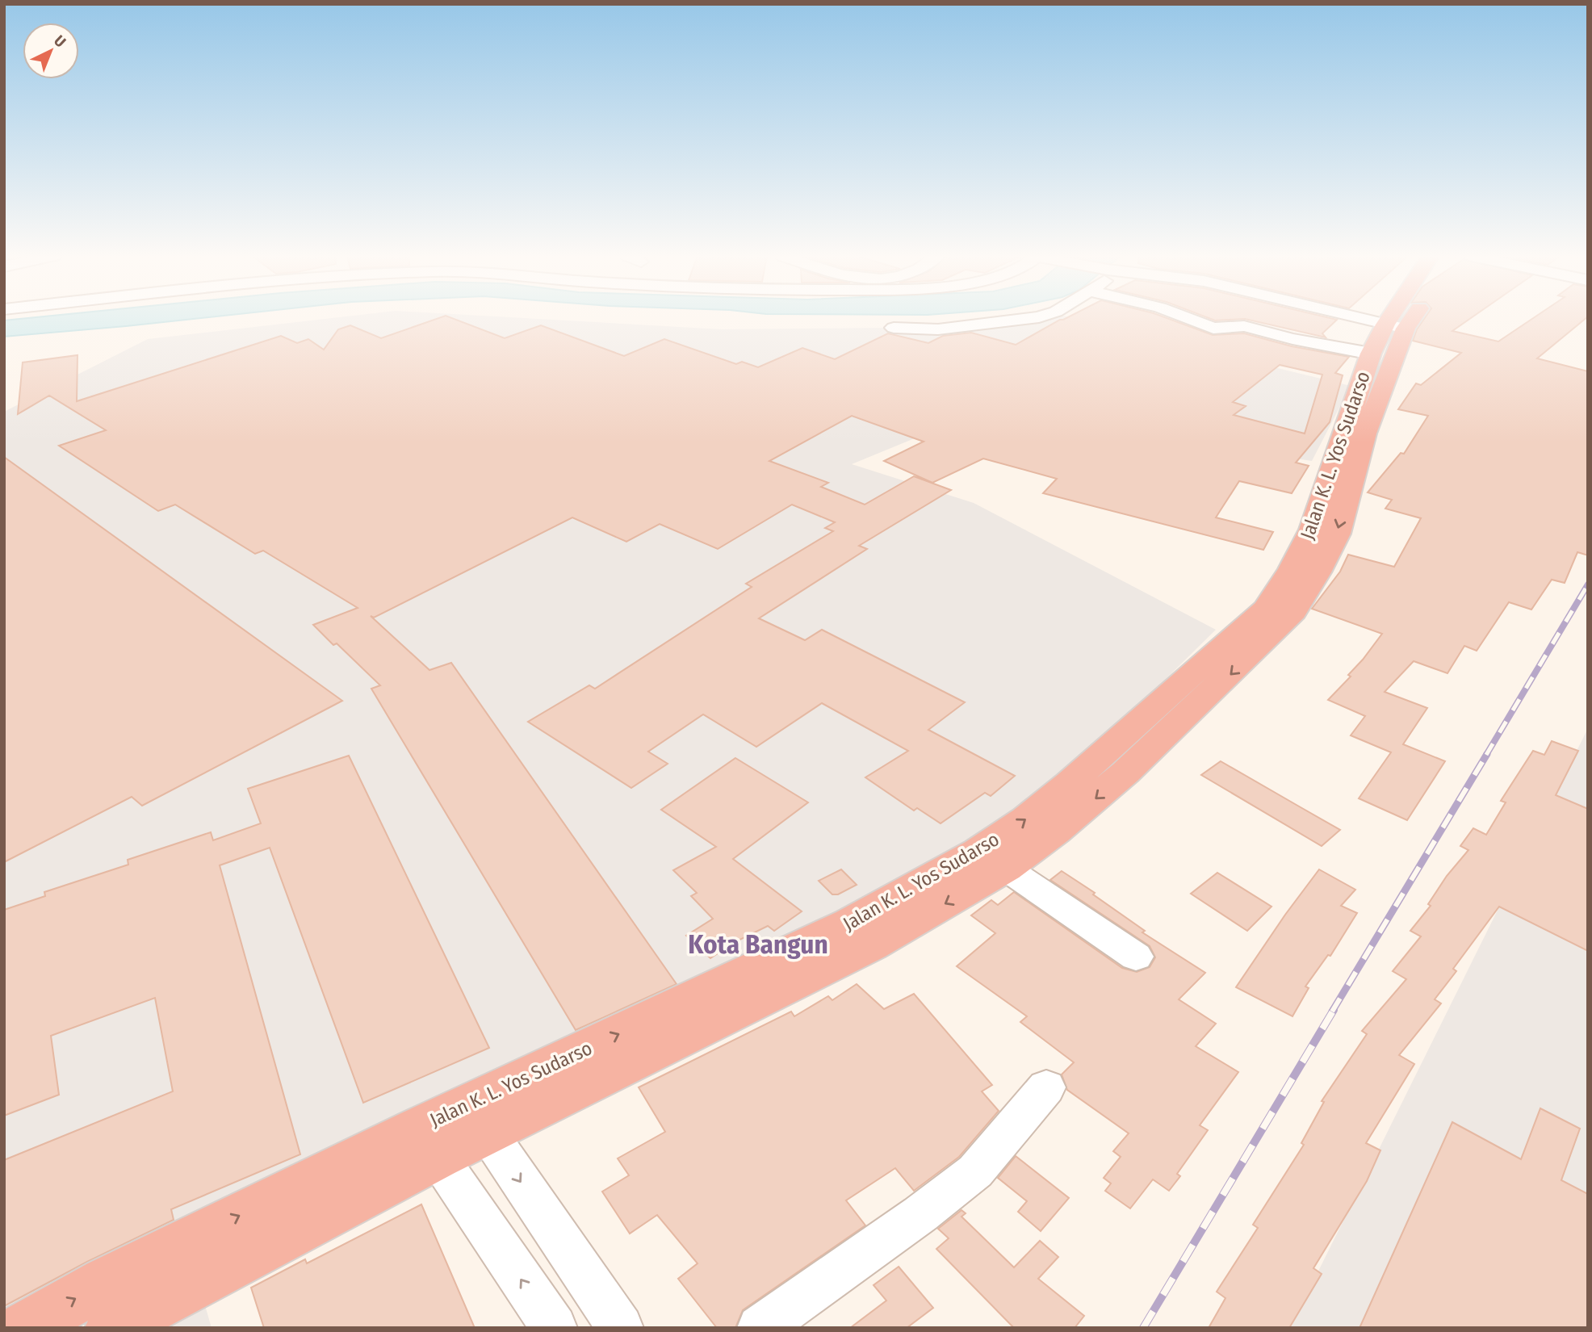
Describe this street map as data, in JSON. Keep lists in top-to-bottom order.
{
  "streets": {
    "highway": ["Jalan K. L. Yos Sudarso"]
  },
  "districts": ["Kota Bangun"],
  "north": "top right"
}
